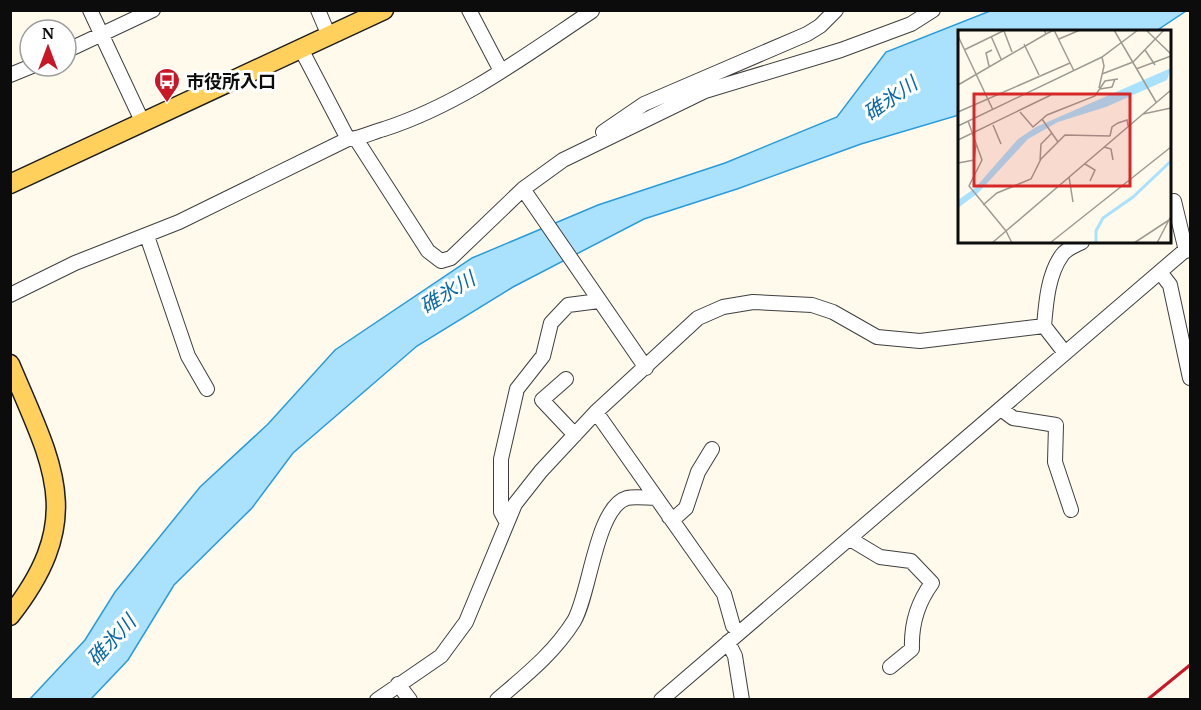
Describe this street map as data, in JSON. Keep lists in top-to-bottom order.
{
  "water": ["碓氷川"],
  "places": {
    "bus stop": ["市役所入口"]
  },
  "north": "top"
}
